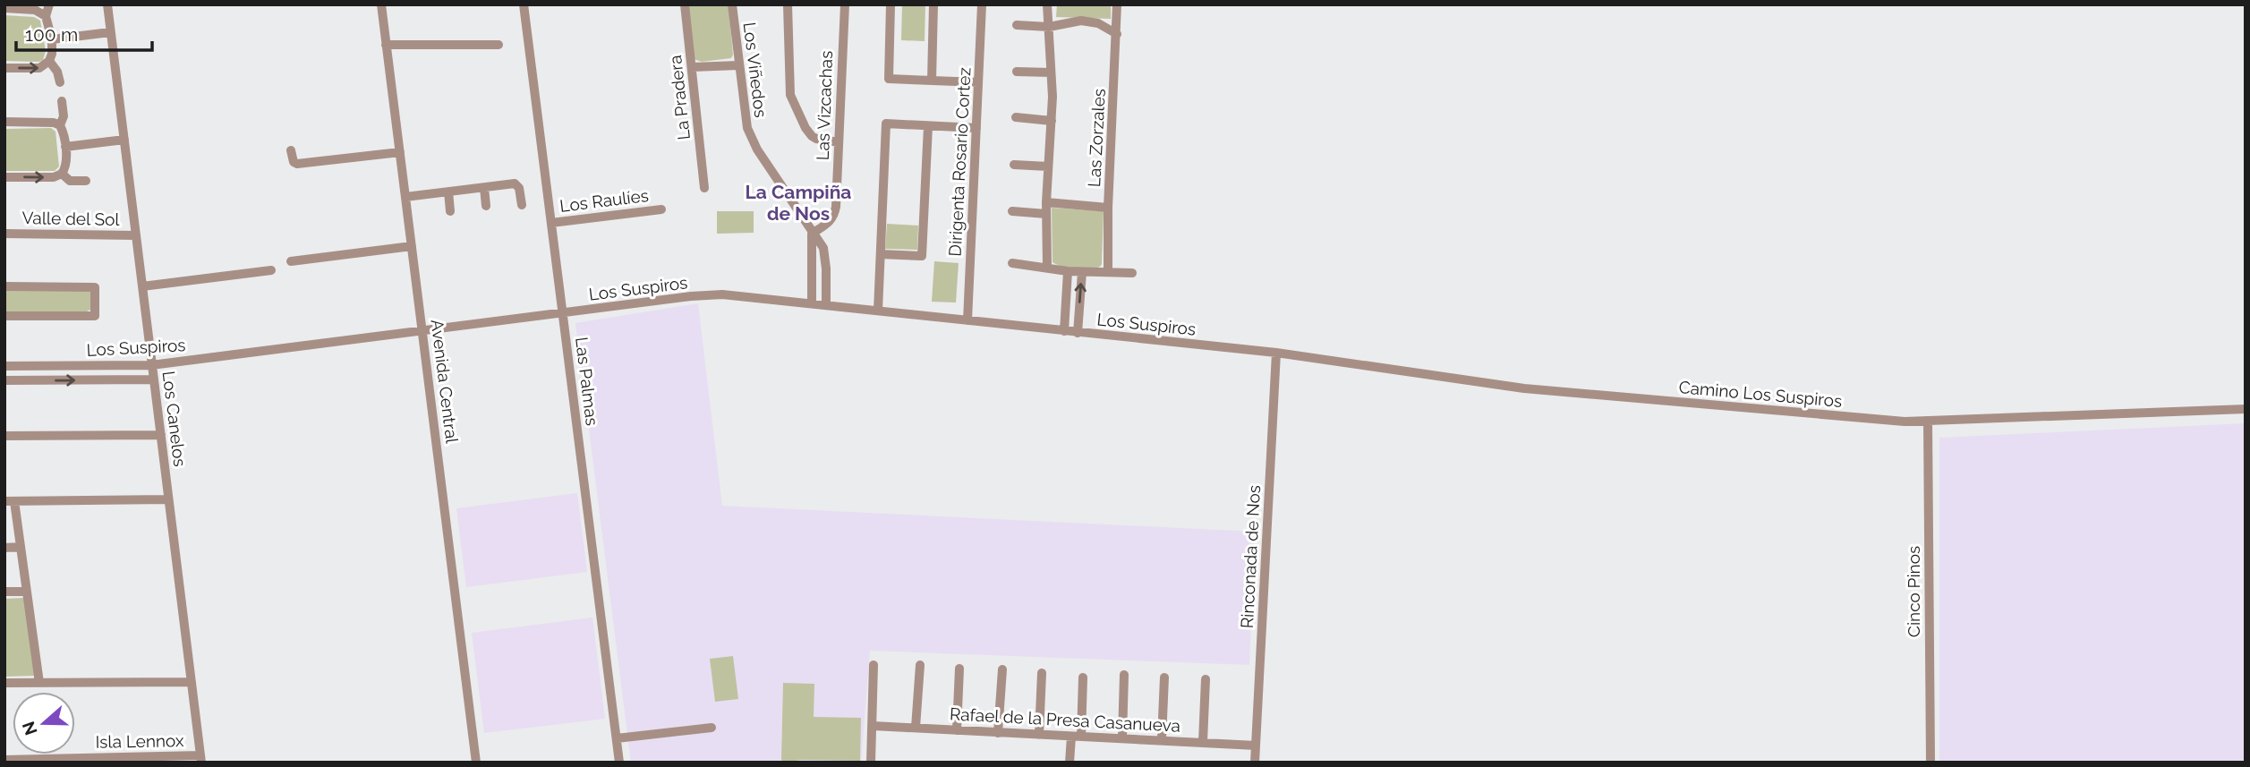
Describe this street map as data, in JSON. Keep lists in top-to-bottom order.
{
  "streets": {
    "street": [
      "Los Viñedos",
      "La Pradera",
      "Las Vizcachas",
      "Las Zorzales",
      "Dirigenta Rosario Cortez",
      "Los Raulíes",
      "Valle del Sol",
      "Los Suspiros",
      "Avenida Central",
      "Las Palmas",
      "Camino Los Suspiros",
      "Los Canelos",
      "Rinconada de Nos",
      "Cinco Pinos",
      "Rafael de la Presa Casanueva",
      "Isla Lennox"
    ]
  },
  "crossings": [
    ["Los Viñedos", "Las Vizcachas"],
    ["Los Viñedos", "Los Suspiros"],
    ["Dirigenta Rosario Cortez", "Los Suspiros"],
    ["Los Raulíes", "Las Palmas"],
    ["Valle del Sol", "Los Canelos"],
    ["Los Suspiros", "Avenida Central"],
    ["Los Suspiros", "Las Palmas"],
    ["Los Suspiros", "Camino Los Suspiros"],
    ["Los Suspiros", "Los Canelos"],
    ["Los Suspiros", "Rinconada de Nos"],
    ["Camino Los Suspiros", "Rinconada de Nos"],
    ["Camino Los Suspiros", "Cinco Pinos"],
    ["Los Canelos", "Isla Lennox"],
    ["Rinconada de Nos", "Rafael de la Presa Casanueva"]
  ],
  "districts": ["La Campiña de Nos"],
  "scale_bar": "100 m",
  "north": "left"
}
